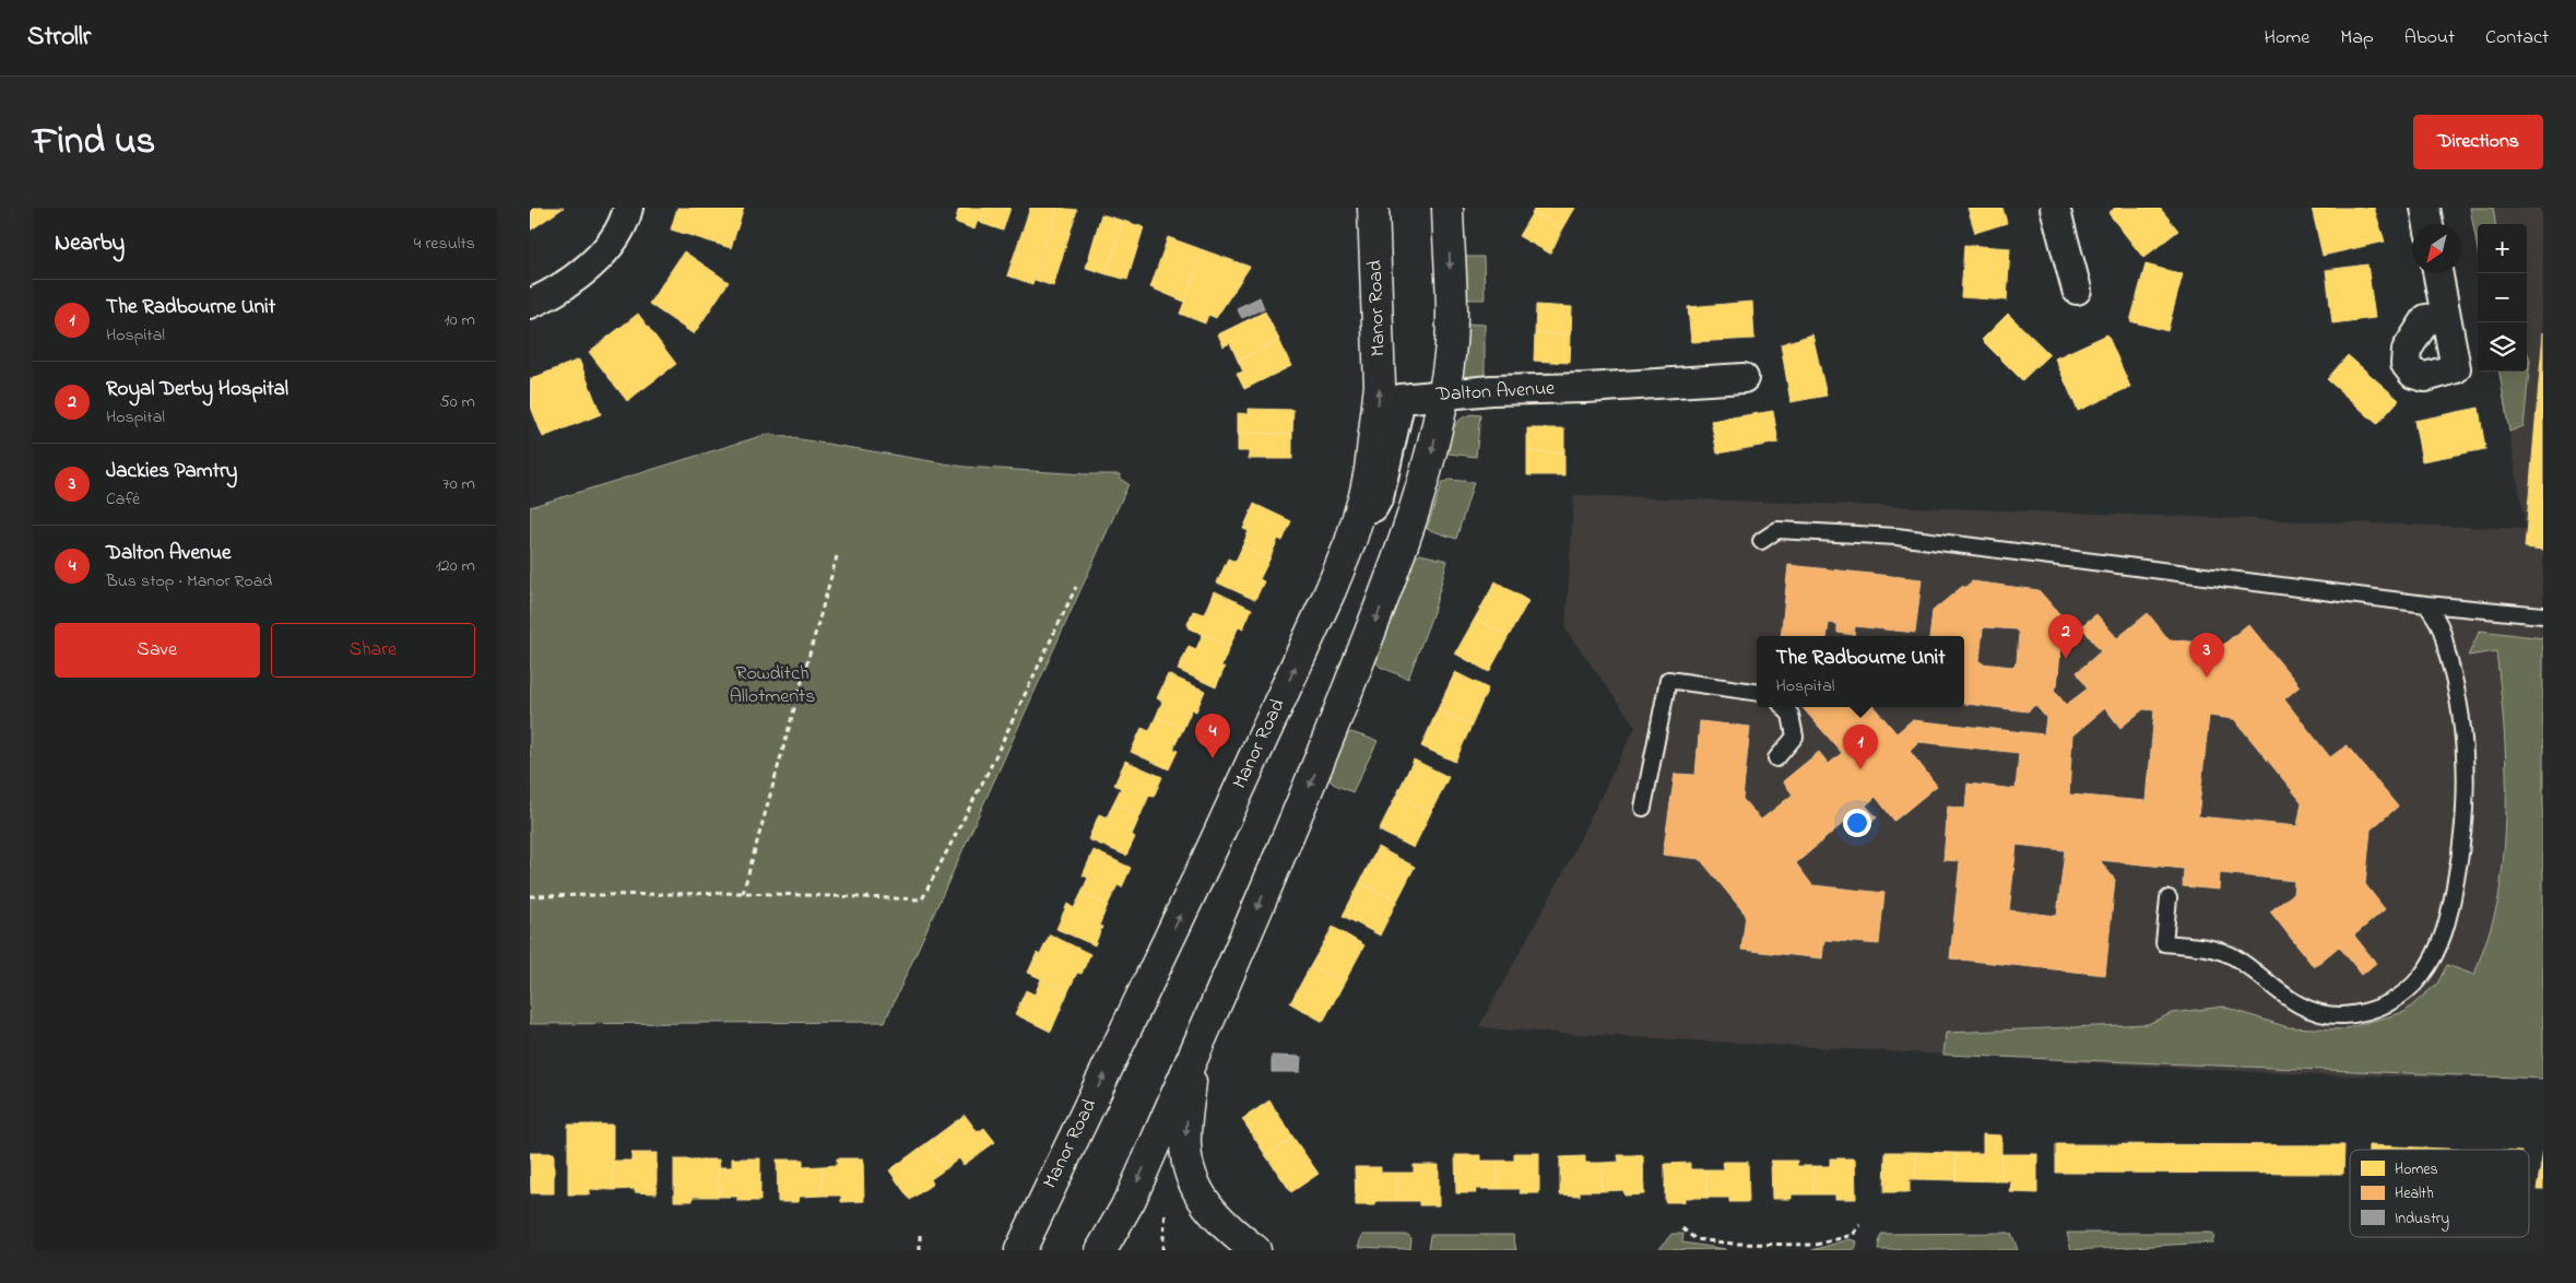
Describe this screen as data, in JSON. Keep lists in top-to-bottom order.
{
  "streets": {
    "highway": ["Manor Road"],
    "street": ["Dalton Avenue"]
  },
  "crossings": [
    ["Manor Road", "Dalton Avenue"]
  ],
  "parks": ["Rowditch Allotments"],
  "legend": ["Homes", "Health", "Industry"],
  "north": "bottom left",
  "page": {
    "header": "Strollr",
    "nav": [
      "Home",
      "Map",
      "About",
      "Contact"
    ],
    "title": "Find us",
    "buttons": [
      "Directions",
      ["Save", "Share"]
    ],
    "heading": ["Nearby", "4 results"],
    "map_buttons": ["+", "−"],
    "list": [
      {
        "mark": "1",
        "name": "The Radbourne Unit",
        "note": "Hospital",
        "value": "10 m"
      },
      {
        "mark": "2",
        "name": "Royal Derby Hospital",
        "note": "Hospital",
        "value": "50 m"
      },
      {
        "mark": "3",
        "name": "Jackies Pamtry",
        "note": "Café",
        "value": "70 m"
      },
      {
        "mark": "4",
        "name": "Dalton Avenue",
        "note": "Bus stop · Manor Road",
        "value": "120 m"
      }
    ],
    "pins": [
      "2",
      "3",
      "4",
      "1"
    ],
    "popup": ["The Radbourne Unit", "Hospital"]
  }
}
